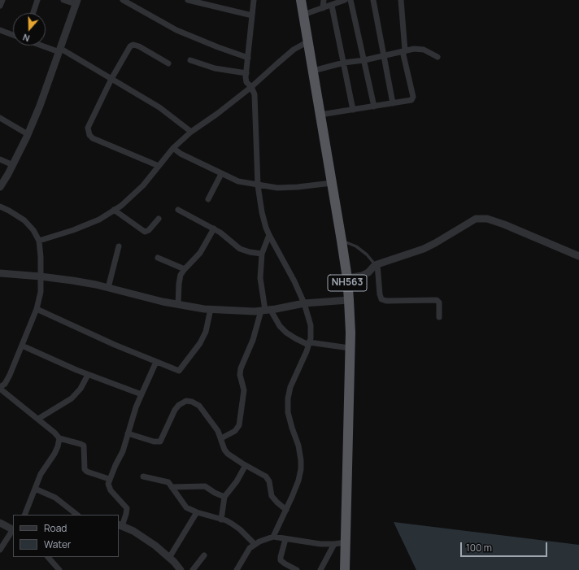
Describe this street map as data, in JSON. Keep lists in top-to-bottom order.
{
  "streets": {
    "highway": ["NH563"]
  },
  "legend": ["Road", "Water"],
  "scale_bar": "100 m",
  "north": "bottom"
}
